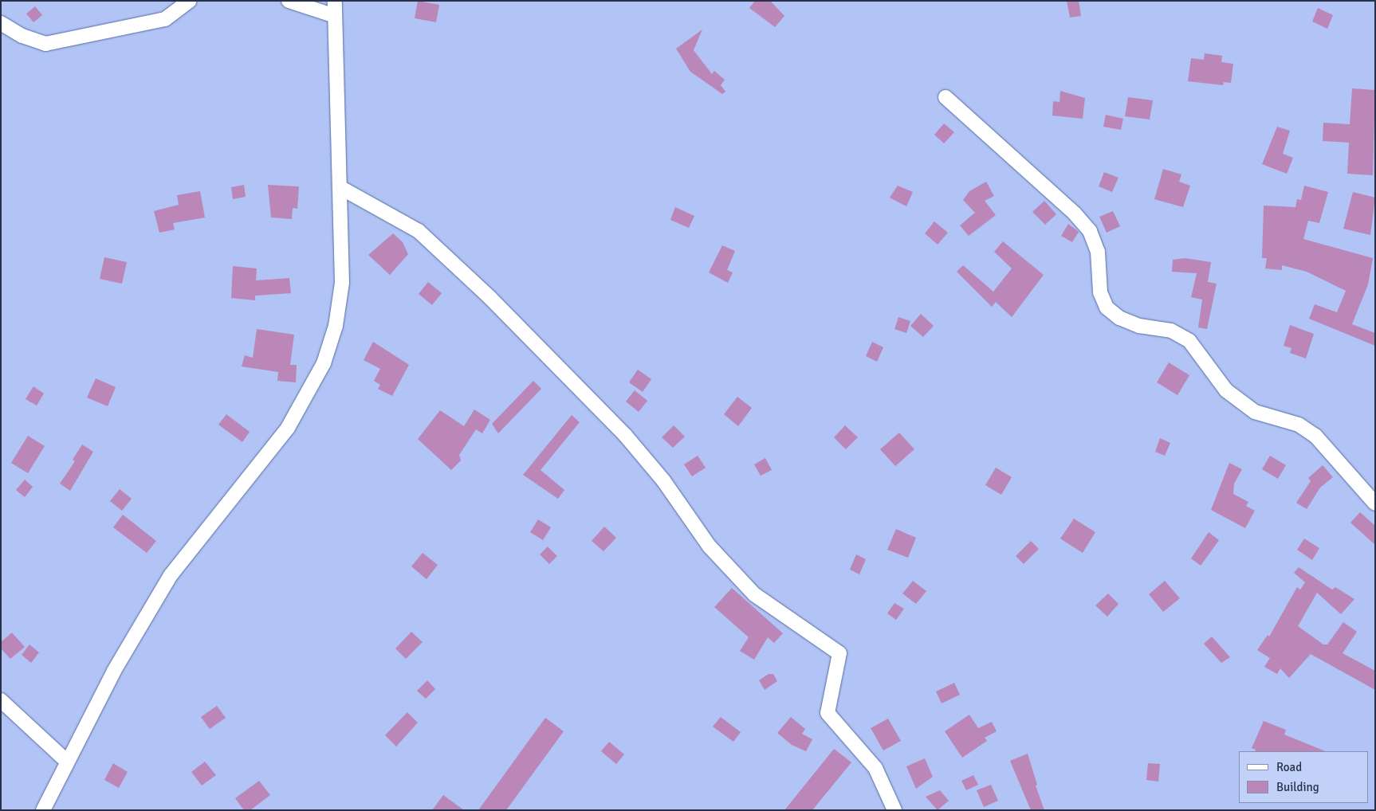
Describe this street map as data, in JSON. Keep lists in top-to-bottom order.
{
  "legend": ["Road", "Building"]
}
